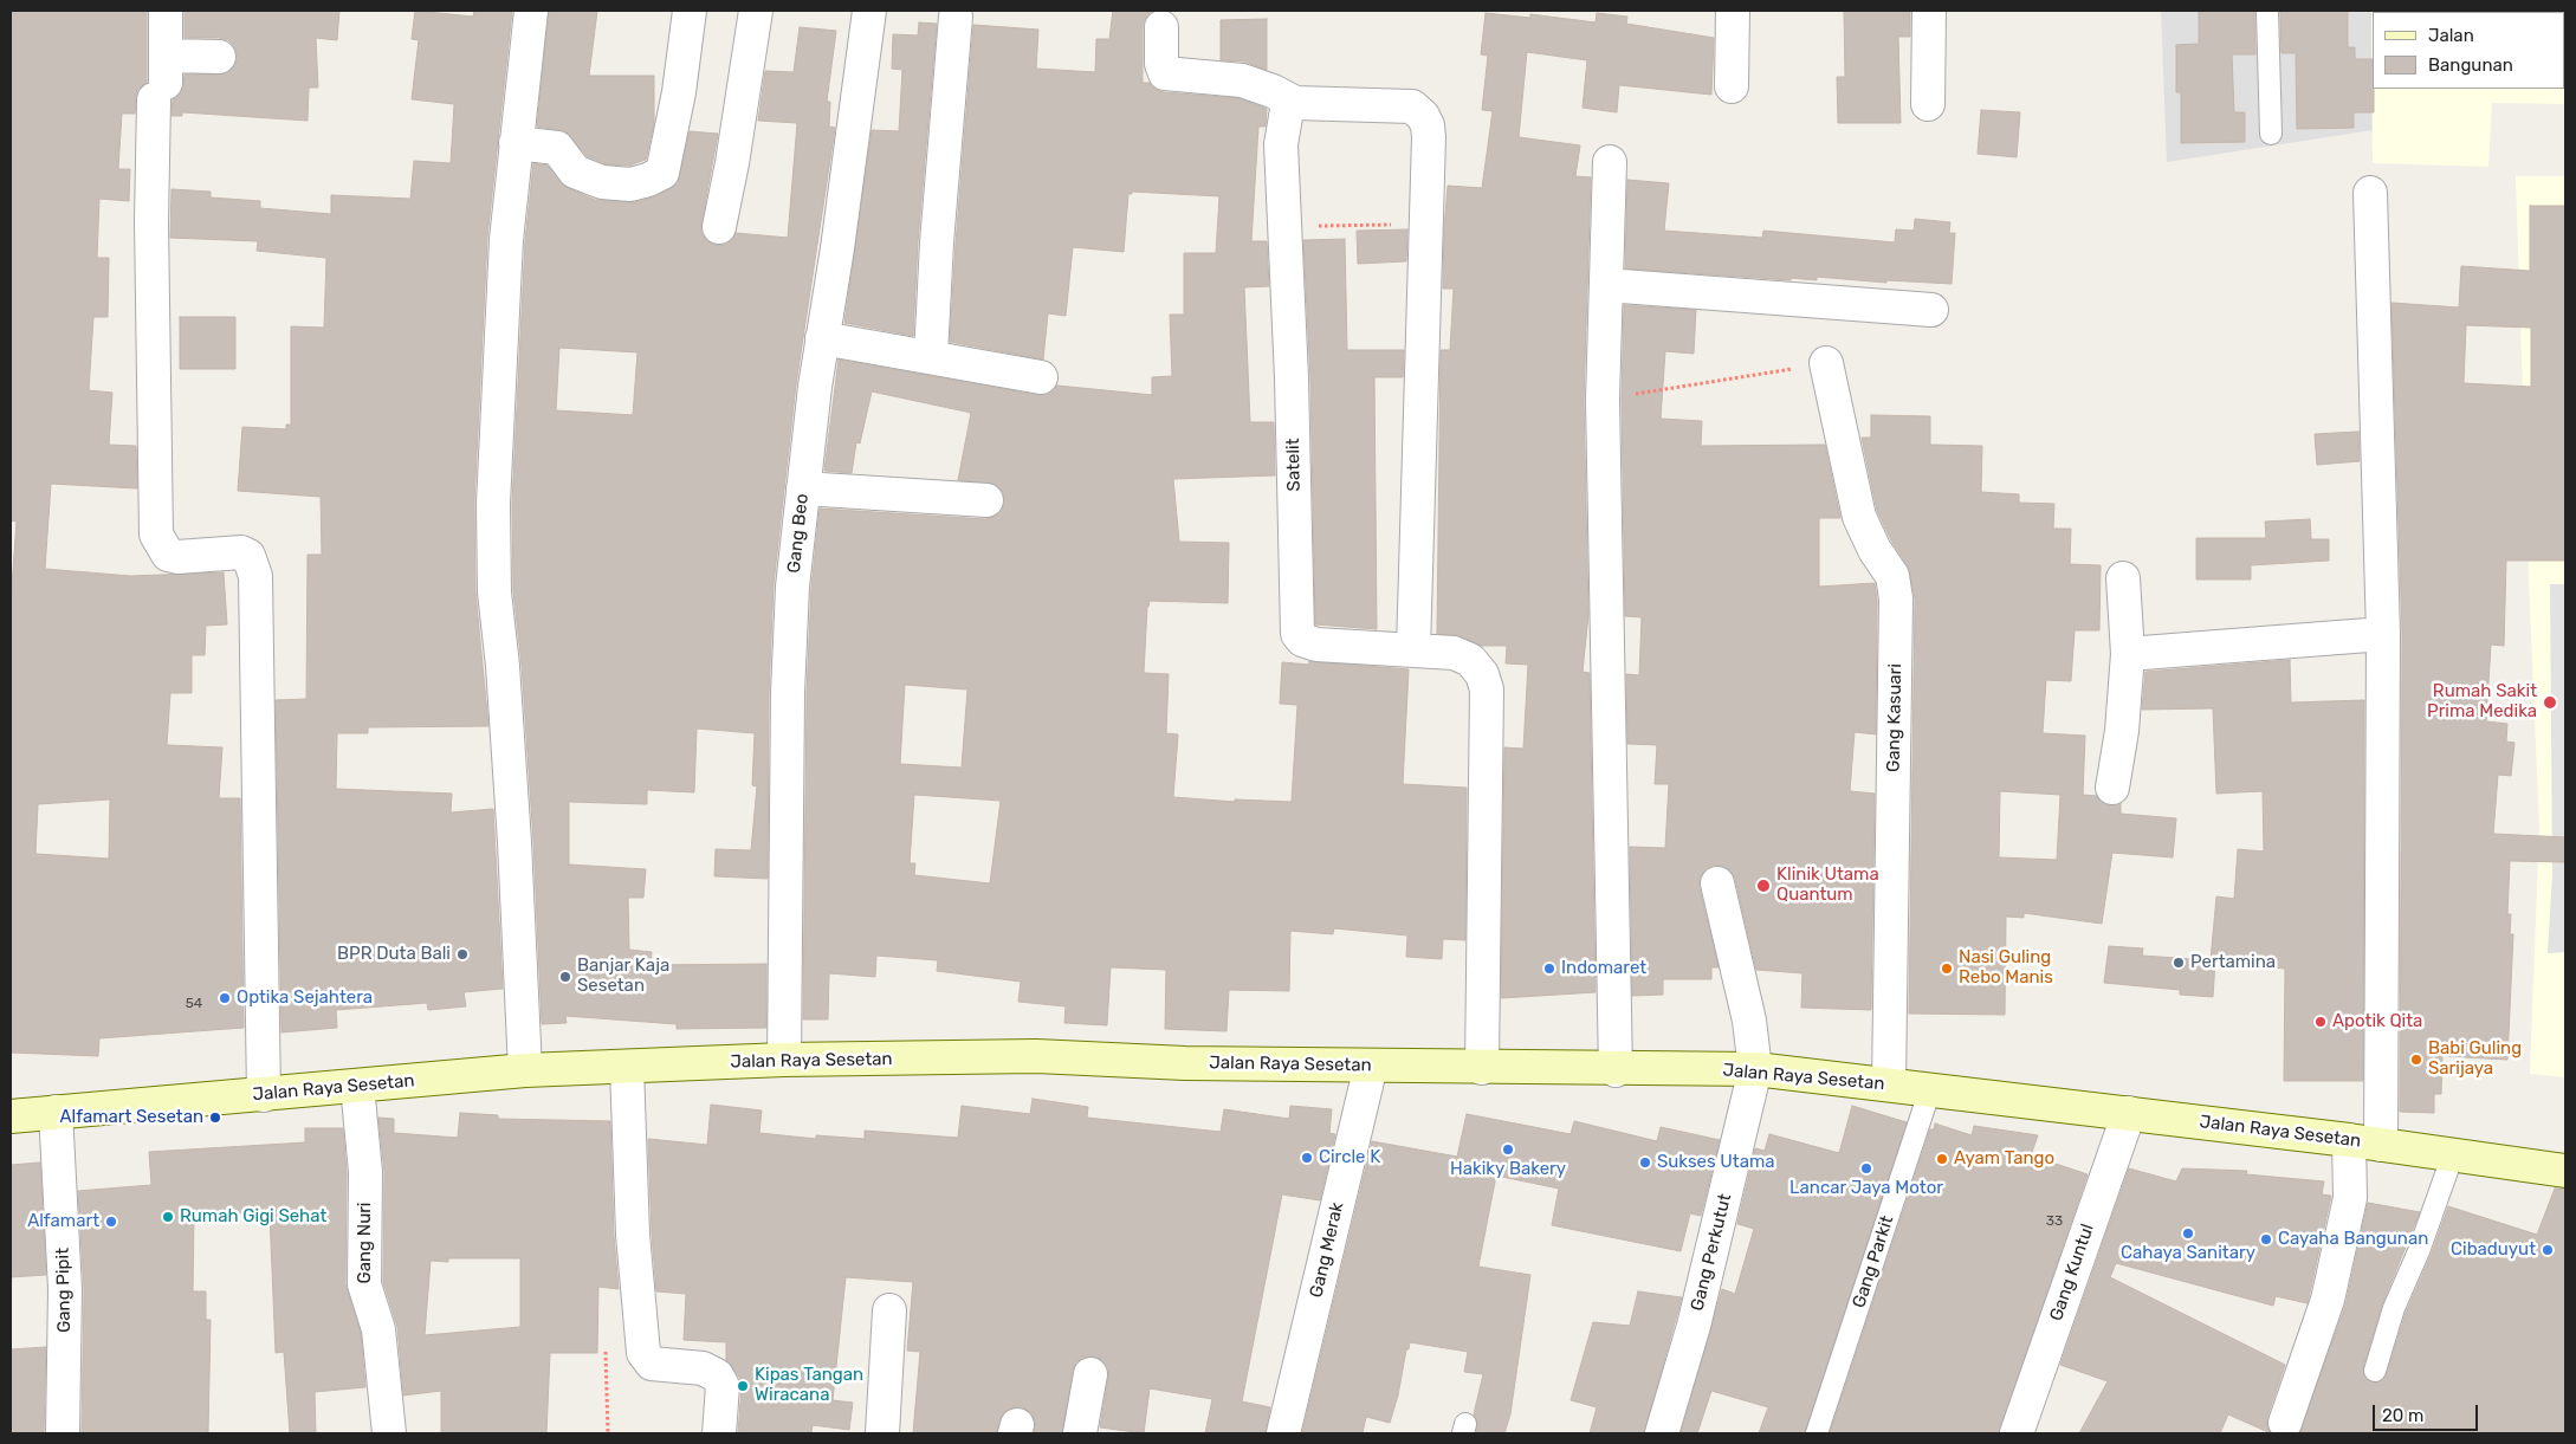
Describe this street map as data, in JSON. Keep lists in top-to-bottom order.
{
  "streets": {
    "main road": ["Jalan Raya Sesetan"],
    "street": [
      "Satelit",
      "Gang Beo",
      "Gang Kasuari",
      "Gang Nuri",
      "Gang Merak",
      "Gang Perkutut",
      "Gang Kuntul",
      "Gang Pipit"
    ],
    "lane": ["Gang Parkit"]
  },
  "crossings": [
    ["Satelit", "Jalan Raya Sesetan"],
    ["Gang Beo", "Jalan Raya Sesetan"],
    ["Gang Kasuari", "Jalan Raya Sesetan"],
    ["Jalan Raya Sesetan", "Gang Nuri"],
    ["Jalan Raya Sesetan", "Gang Merak"],
    ["Jalan Raya Sesetan", "Gang Perkutut"],
    ["Jalan Raya Sesetan", "Gang Parkit"],
    ["Jalan Raya Sesetan", "Gang Kuntul"],
    ["Jalan Raya Sesetan", "Gang Pipit"]
  ],
  "places": [
    "Rumah Sakit Prima Medika",
    "Klinik Utama Quantum",
    "BPR Duta Bali",
    "Pertamina",
    "Indomaret",
    "Nasi Guling Rebo Manis",
    "Banjar Kaja Sesetan",
    "Optika Sejahtera",
    "Apotik Qita",
    "Babi Guling Sarijaya",
    "Alfamart Sesetan",
    "Hakiky Bakery",
    "Circle K",
    "Ayam Tango",
    "Sukses Utama",
    "Lancar Jaya Motor",
    "Rumah Gigi Sehat",
    "Alfamart",
    "Cahaya Sanitary",
    "Cayaha Bangunan",
    "Cibaduyut",
    "Kipas Tangan Wiracana"
  ],
  "house_numbers": ["54", "33"],
  "legend": ["Jalan", "Bangunan"],
  "scale_bar": "20 m"
}
